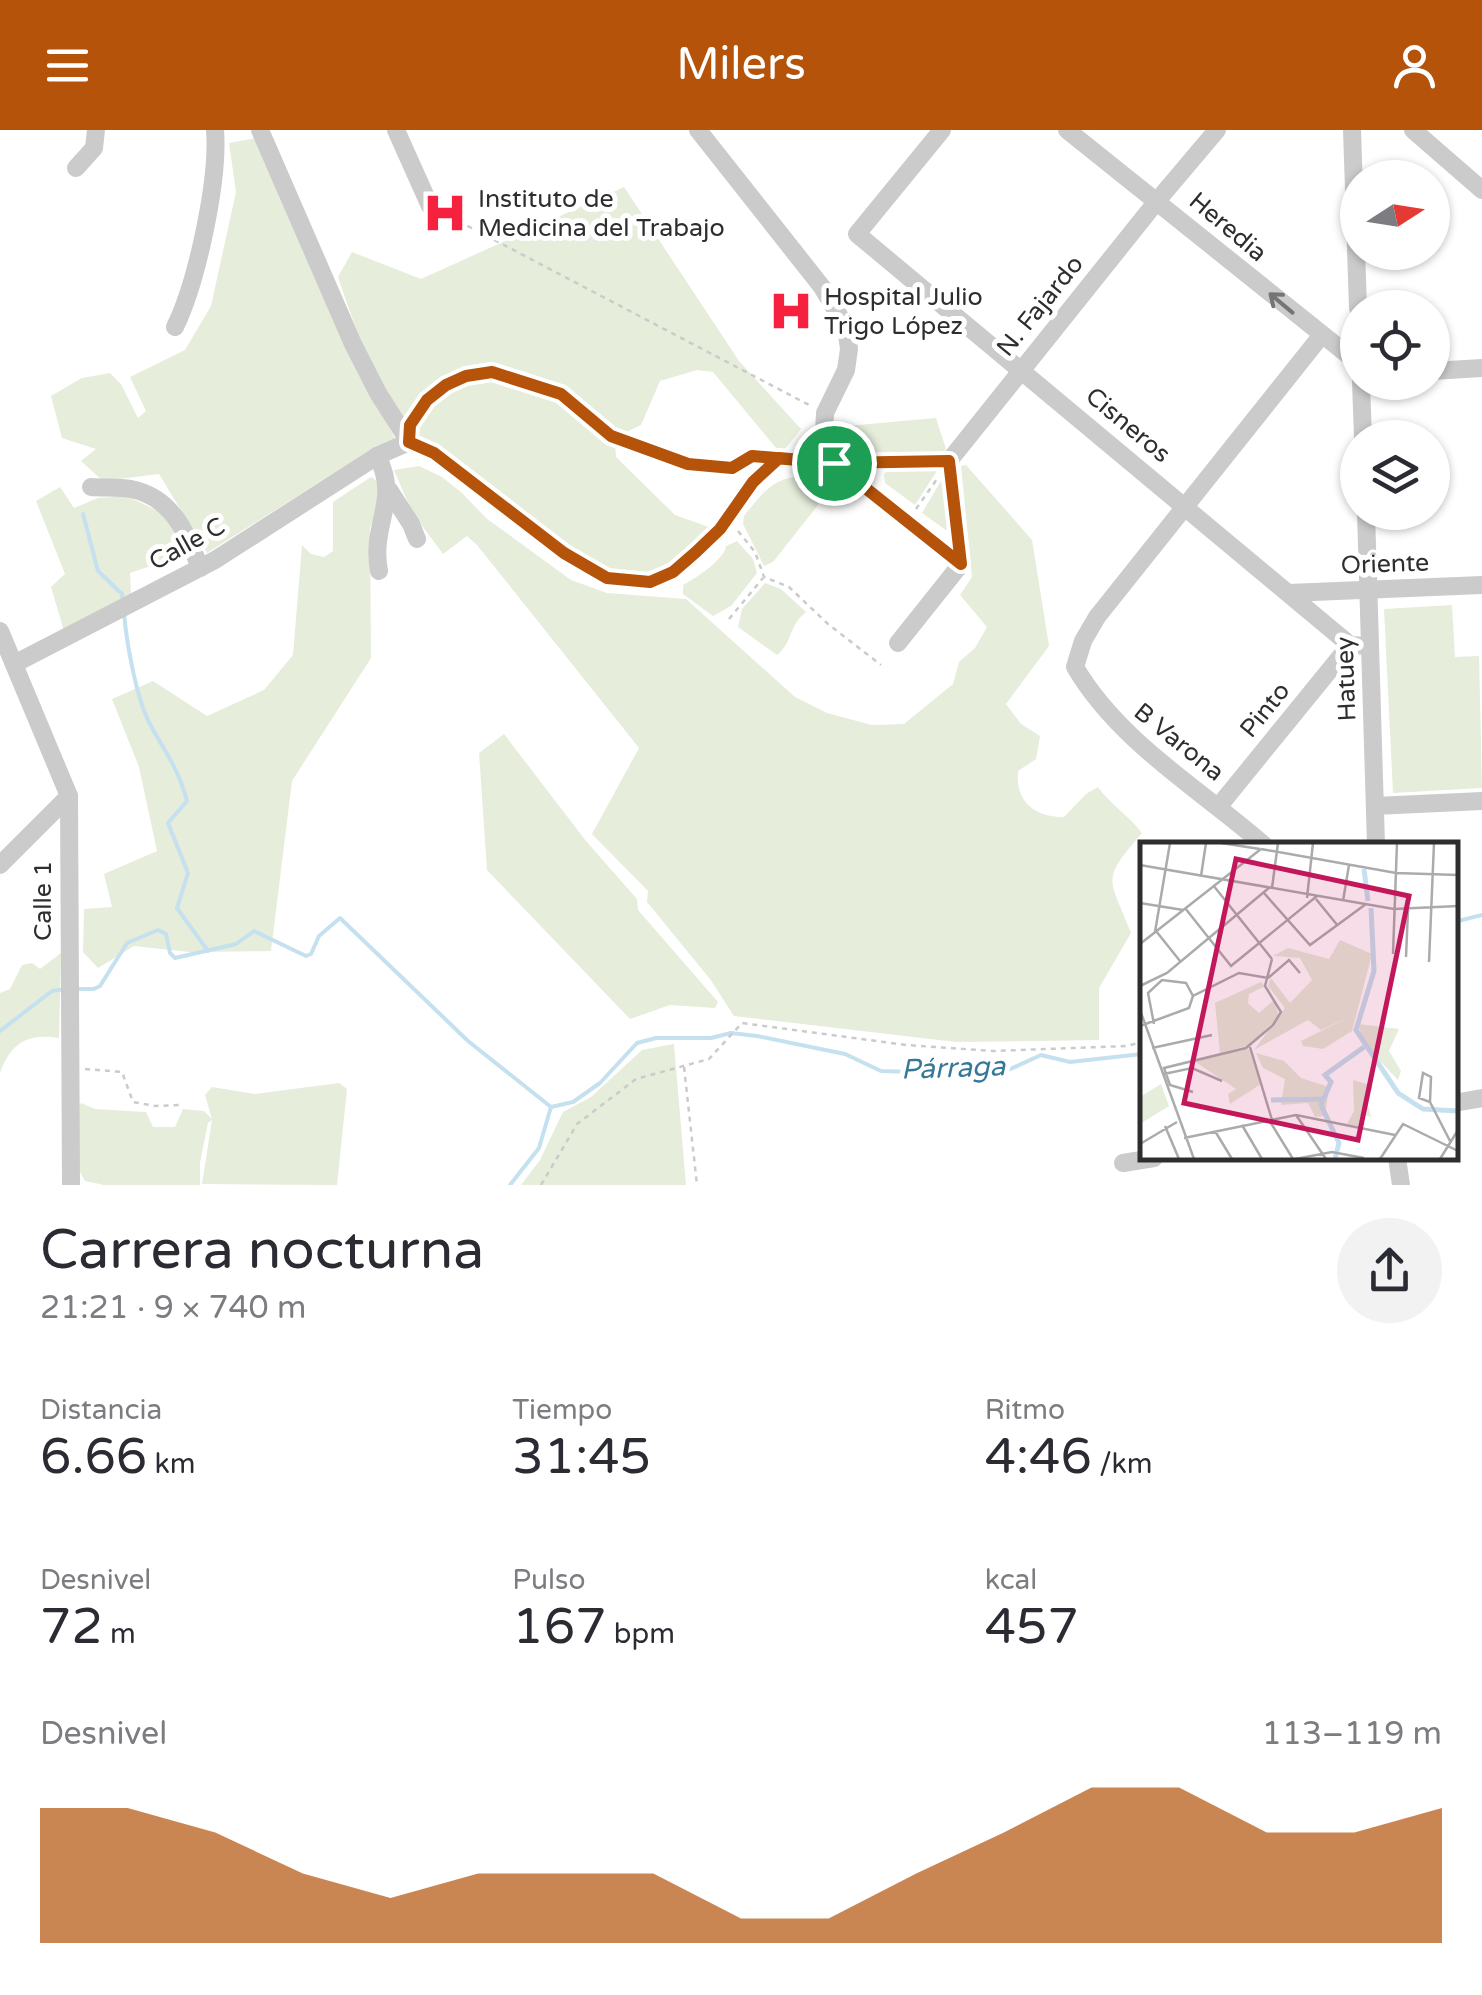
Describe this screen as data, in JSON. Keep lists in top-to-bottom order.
{
  "streets": {
    "street": [
      "Heredia",
      "N. Fajardo",
      "Cisneros",
      "Calle C",
      "Oriente",
      "Hatuey",
      "Pinto",
      "B Varona",
      "Calle 1"
    ]
  },
  "crossings": [
    ["Heredia", "N. Fajardo"],
    ["N. Fajardo", "Cisneros"],
    ["Cisneros", "Oriente"],
    ["Cisneros", "Hatuey"],
    ["Cisneros", "Pinto"],
    ["Cisneros", "B Varona"],
    ["Calle C", "Calle 1"],
    ["Oriente", "Hatuey"],
    ["Hatuey", "Pinto"],
    ["Pinto", "B Varona"]
  ],
  "one_way": ["Heredia"],
  "water": ["Párraga"],
  "places": {
    "hospital": ["Instituto de Medicina del Trabajo", "Hospital Julio Trigo López"]
  },
  "north": "right",
  "page": {
    "header": "Milers",
    "heading": ["Carrera nocturna", "21:21 · 9 × 740 m"],
    "stats": [
      ["Distancia", "6.66 km"],
      ["Tiempo", "31:45"],
      ["Ritmo", "4:46 /km"],
      ["Desnivel", "72 m"],
      ["Pulso", "167 bpm"],
      ["kcal", "457"]
    ],
    "chart": ["Desnivel", "113–119 m"]
  }
}
